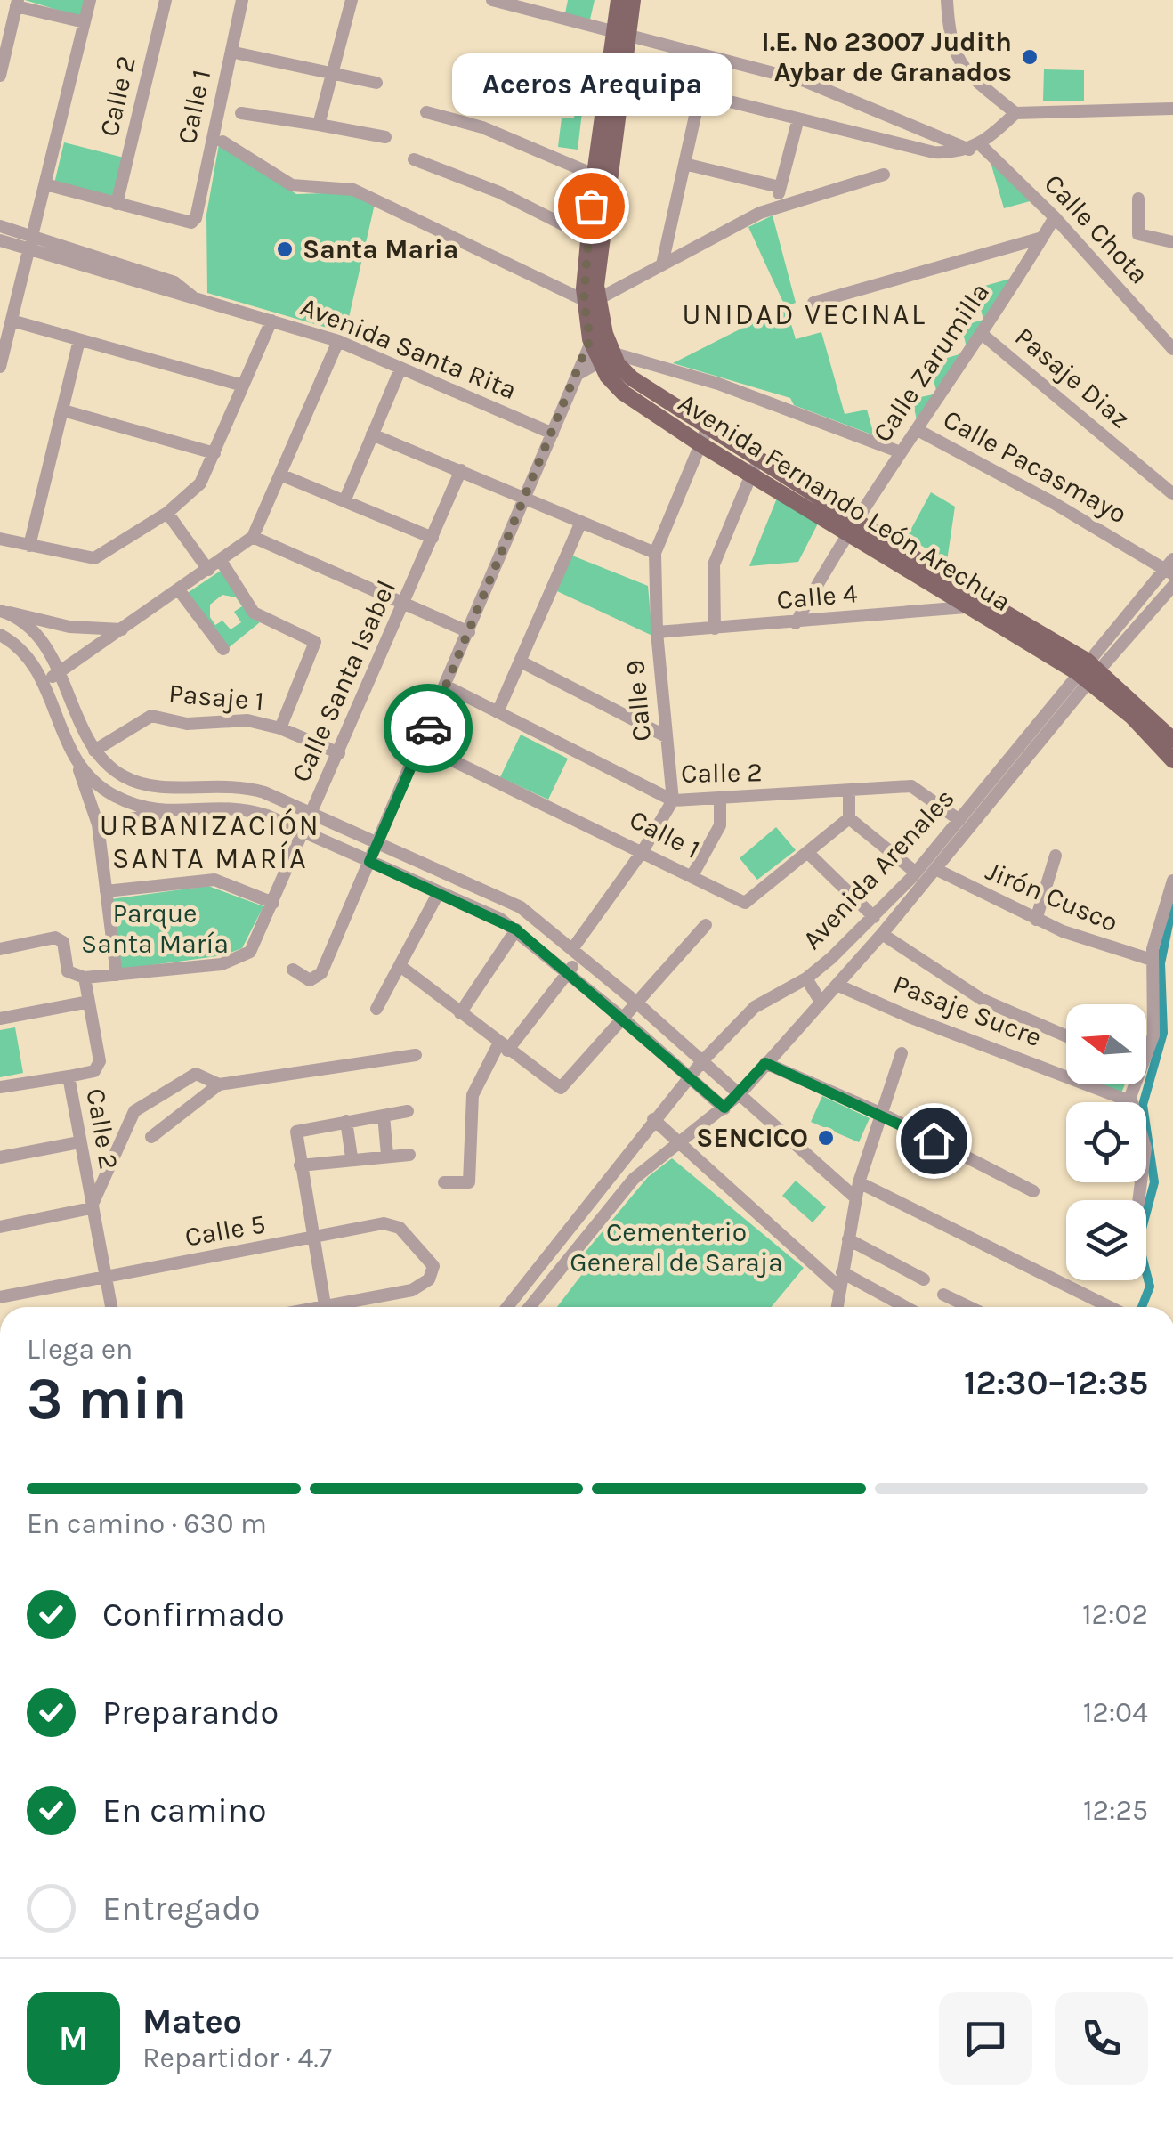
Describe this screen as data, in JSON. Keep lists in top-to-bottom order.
{
  "streets": {
    "main road": ["Avenida Fernando León Arechua"],
    "street": [
      "Calle 2",
      "Calle 1",
      "Calle Chota",
      "Avenida Santa Rita",
      "Calle Zarumilla",
      "Pasaje Diaz",
      "Calle Pacasmayo",
      "Calle 4",
      "Calle Santa Isabel",
      "Pasaje 1",
      "Calle 9",
      "Avenida Arenales",
      "Jirón Cusco",
      "Pasaje Sucre",
      "Calle 5"
    ]
  },
  "crossings": [
    ["Calle 2", "Calle 1"],
    ["Calle 2", "Calle Santa Isabel"],
    ["Calle 2", "Calle 9"],
    ["Calle 2", "Avenida Arenales"],
    ["Calle 2", "Calle 5"],
    ["Calle Chota", "Calle Zarumilla"],
    ["Calle Zarumilla", "Pasaje Diaz"],
    ["Calle Zarumilla", "Calle Pacasmayo"],
    ["Calle Zarumilla", "Avenida Fernando León Arechua"],
    ["Calle Zarumilla", "Calle 4"],
    ["Calle Pacasmayo", "Avenida Arenales"],
    ["Avenida Fernando León Arechua", "Calle 4"],
    ["Avenida Fernando León Arechua", "Calle 9"],
    ["Avenida Fernando León Arechua", "Avenida Arenales"],
    ["Calle 4", "Calle 9"],
    ["Calle Santa Isabel", "Pasaje 1"],
    ["Avenida Arenales", "Jirón Cusco"],
    ["Avenida Arenales", "Pasaje Sucre"]
  ],
  "districts": ["UNIDAD VECINAL", "URBANIZACIÓN SANTA MARÍA"],
  "parks": ["Parque Santa María", "Cementerio General de Saraja"],
  "places": [
    "I.E. Nº 23007 Judith Aybar de Granados",
    "Aceros Arequipa",
    "Santa Maria",
    "SENCICO"
  ],
  "north": "left",
  "page": {
    "bubble": "Aceros Arequipa",
    "heading": ["3 min", "Llega en", "12:30–12:35"],
    "panel": ["Mateo", "Repartidor · 4.7"],
    "bar": "En camino · 630 m",
    "list": [
      ["Confirmado", "12:02"],
      ["Preparando", "12:04"],
      ["En camino", "12:25"],
      "Entregado"
    ],
    "round": "M"
  }
}
